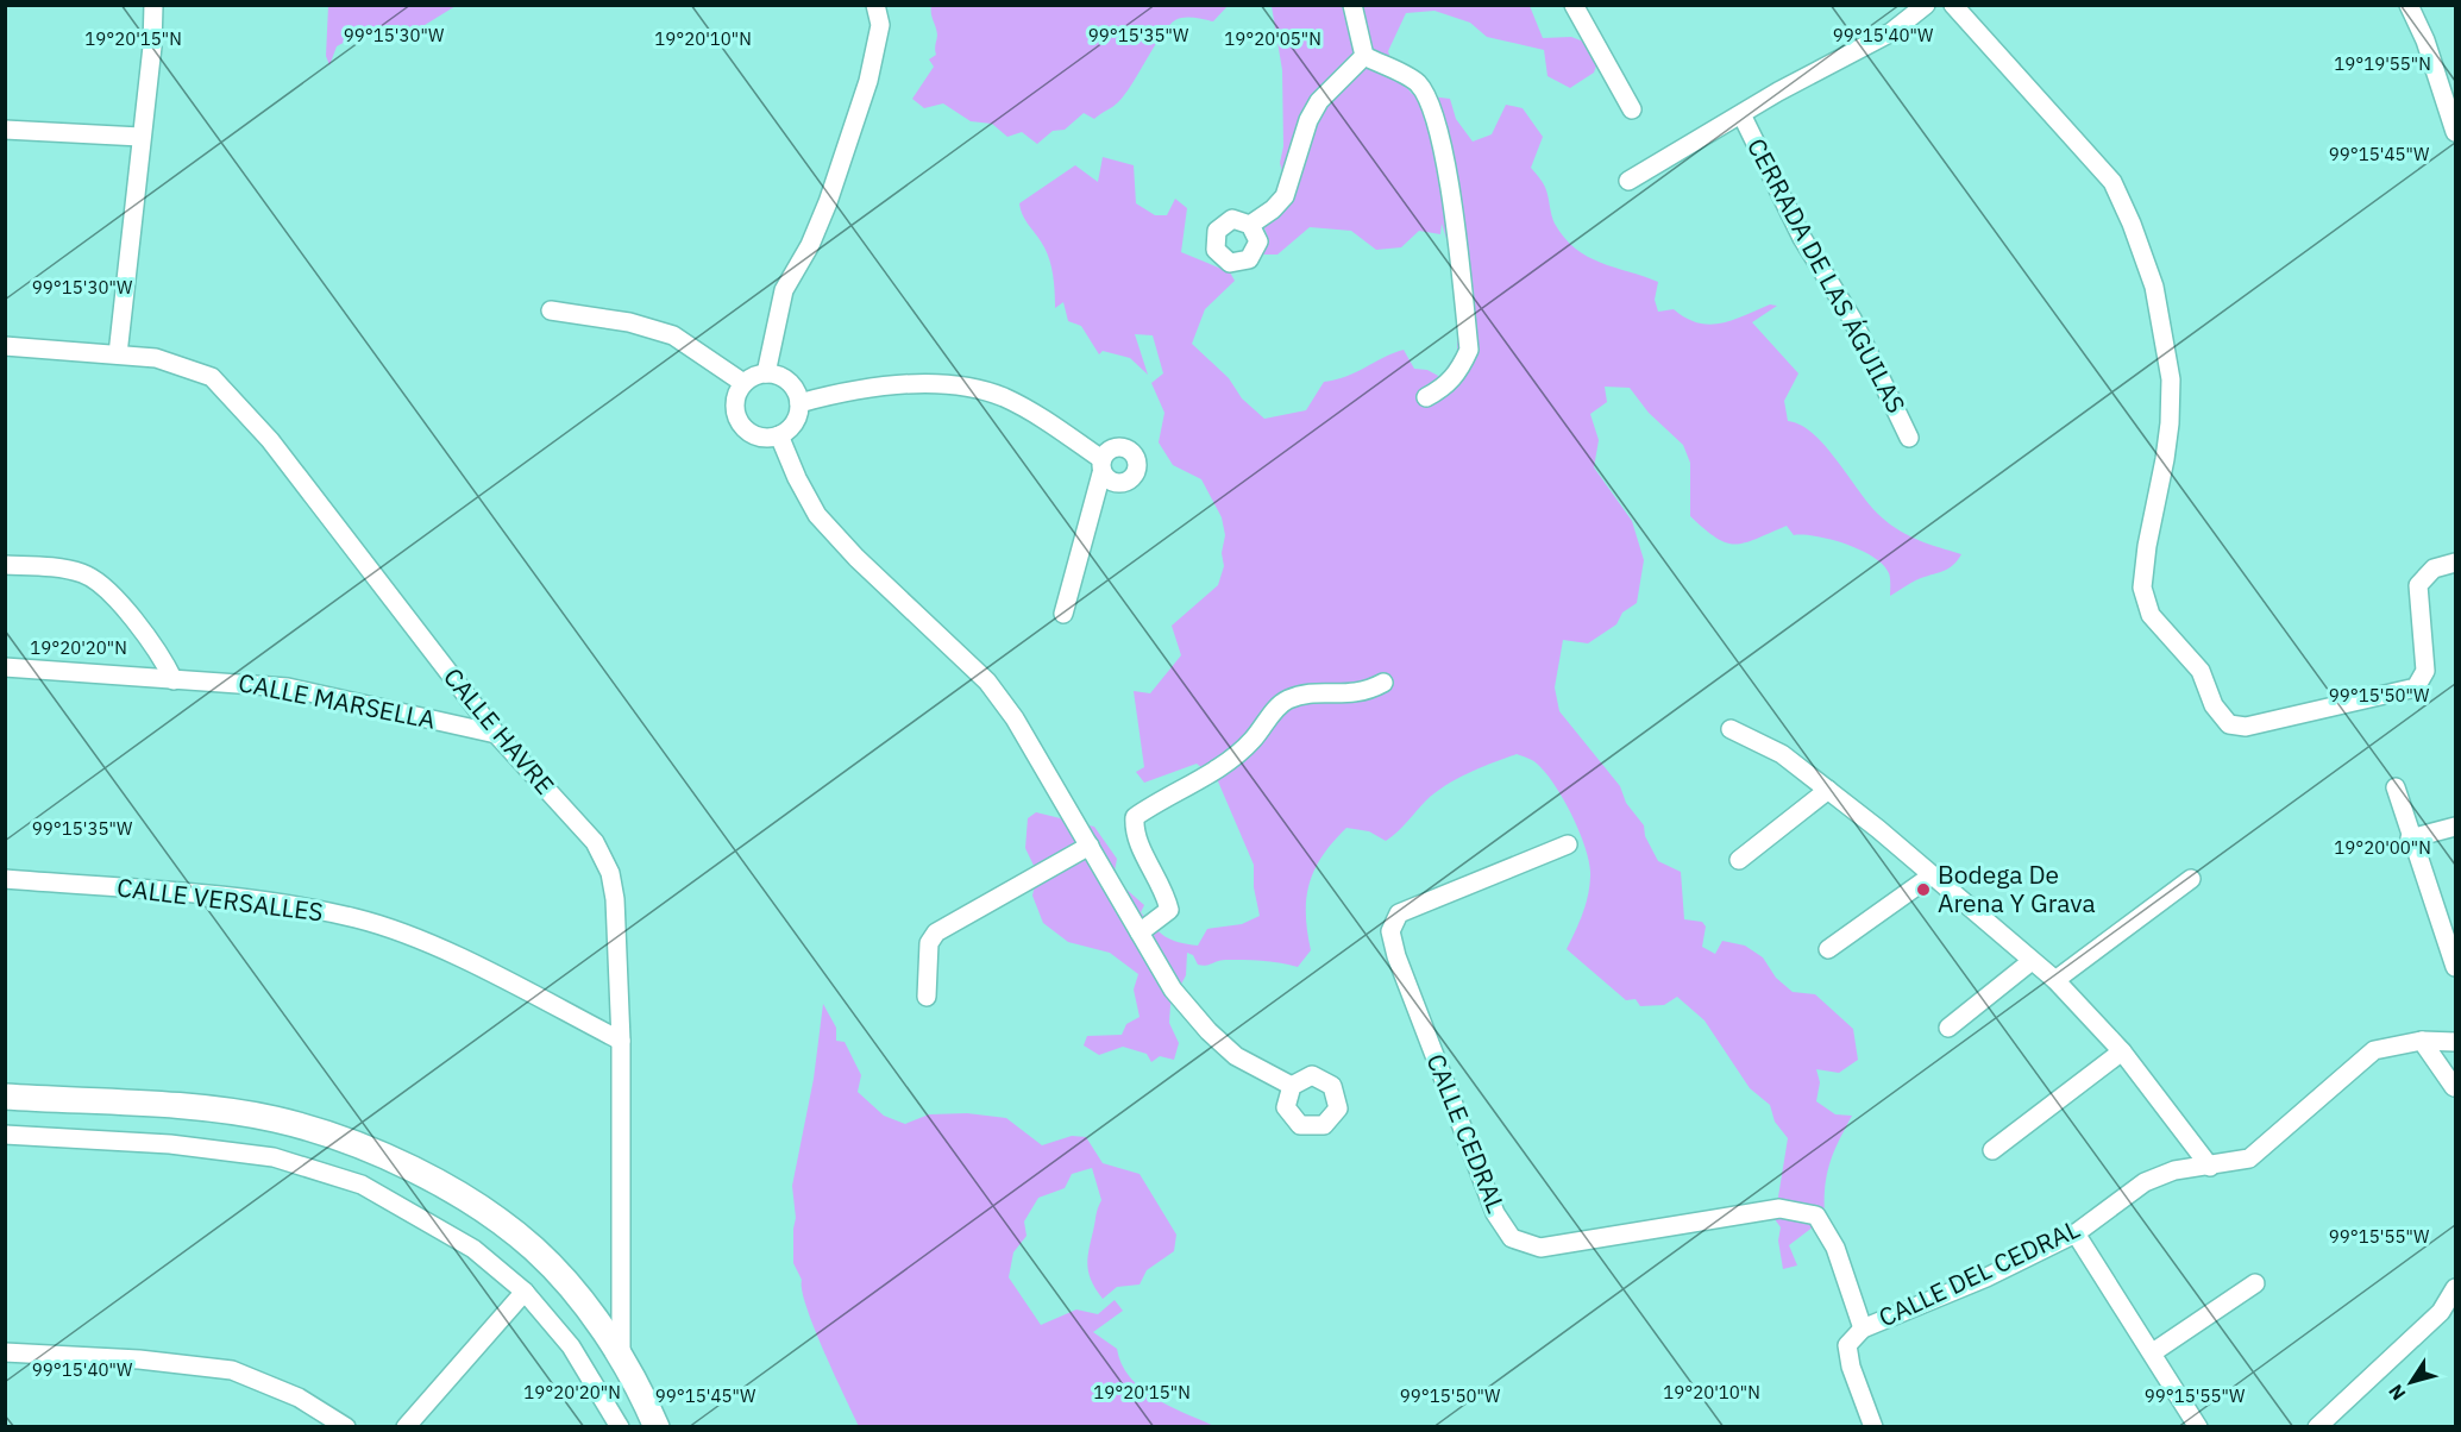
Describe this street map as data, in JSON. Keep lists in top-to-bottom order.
{
  "streets": {
    "street": [
      "CERRADA DE LAS ÁGUILAS",
      "CALLE MARSELLA",
      "CALLE HAVRE",
      "CALLE VERSALLES",
      "CALLE CEDRAL",
      "CALLE DEL CEDRAL"
    ]
  },
  "crossings": [
    ["CALLE MARSELLA", "CALLE HAVRE"],
    ["CALLE HAVRE", "CALLE VERSALLES"],
    ["CALLE CEDRAL", "CALLE DEL CEDRAL"]
  ],
  "places": ["Bodega De Arena Y Grava"],
  "north": "bottom left",
  "coordinates": [
    "99°15'30\"W",
    "99°15'35\"W",
    "99°15'40\"W",
    "19°20'15\"N",
    "19°20'10\"N",
    "19°20'05\"N",
    "19°19'55\"N",
    "99°15'45\"W",
    "19°20'20\"N",
    "99°15'50\"W",
    "19°20'00\"N",
    "99°15'55\"W"
  ]
}
